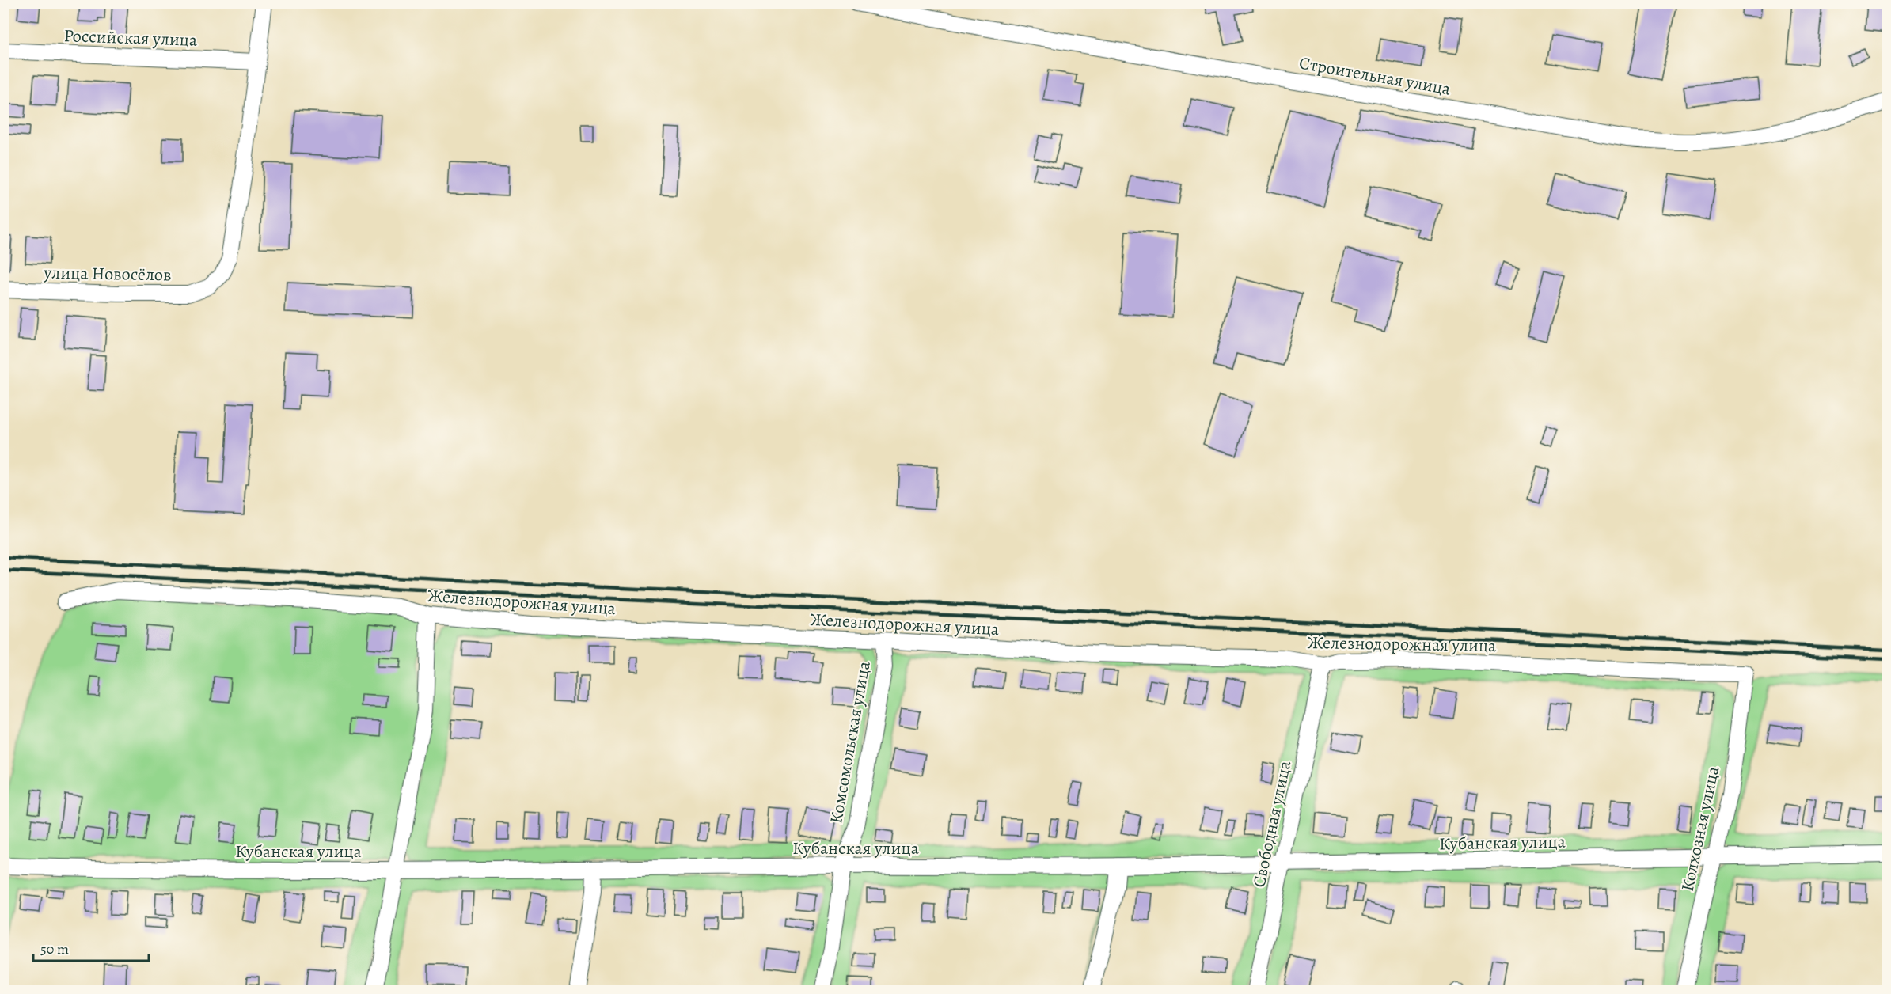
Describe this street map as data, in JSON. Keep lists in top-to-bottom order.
{
  "streets": {
    "street": [
      "Российская улица",
      "Строительная улица",
      "улица Новосёлов",
      "Железнодорожная улица",
      "Комсомольская улица",
      "Свободная улица",
      "Колхозная улица",
      "Кубанская улица"
    ]
  },
  "crossings": [
    ["Российская улица", "улица Новосёлов"],
    ["Железнодорожная улица", "Комсомольская улица"],
    ["Железнодорожная улица", "Свободная улица"],
    ["Железнодорожная улица", "Колхозная улица"],
    ["Комсомольская улица", "Кубанская улица"],
    ["Свободная улица", "Кубанская улица"],
    ["Колхозная улица", "Кубанская улица"]
  ],
  "scale_bar": "50 m"
}
